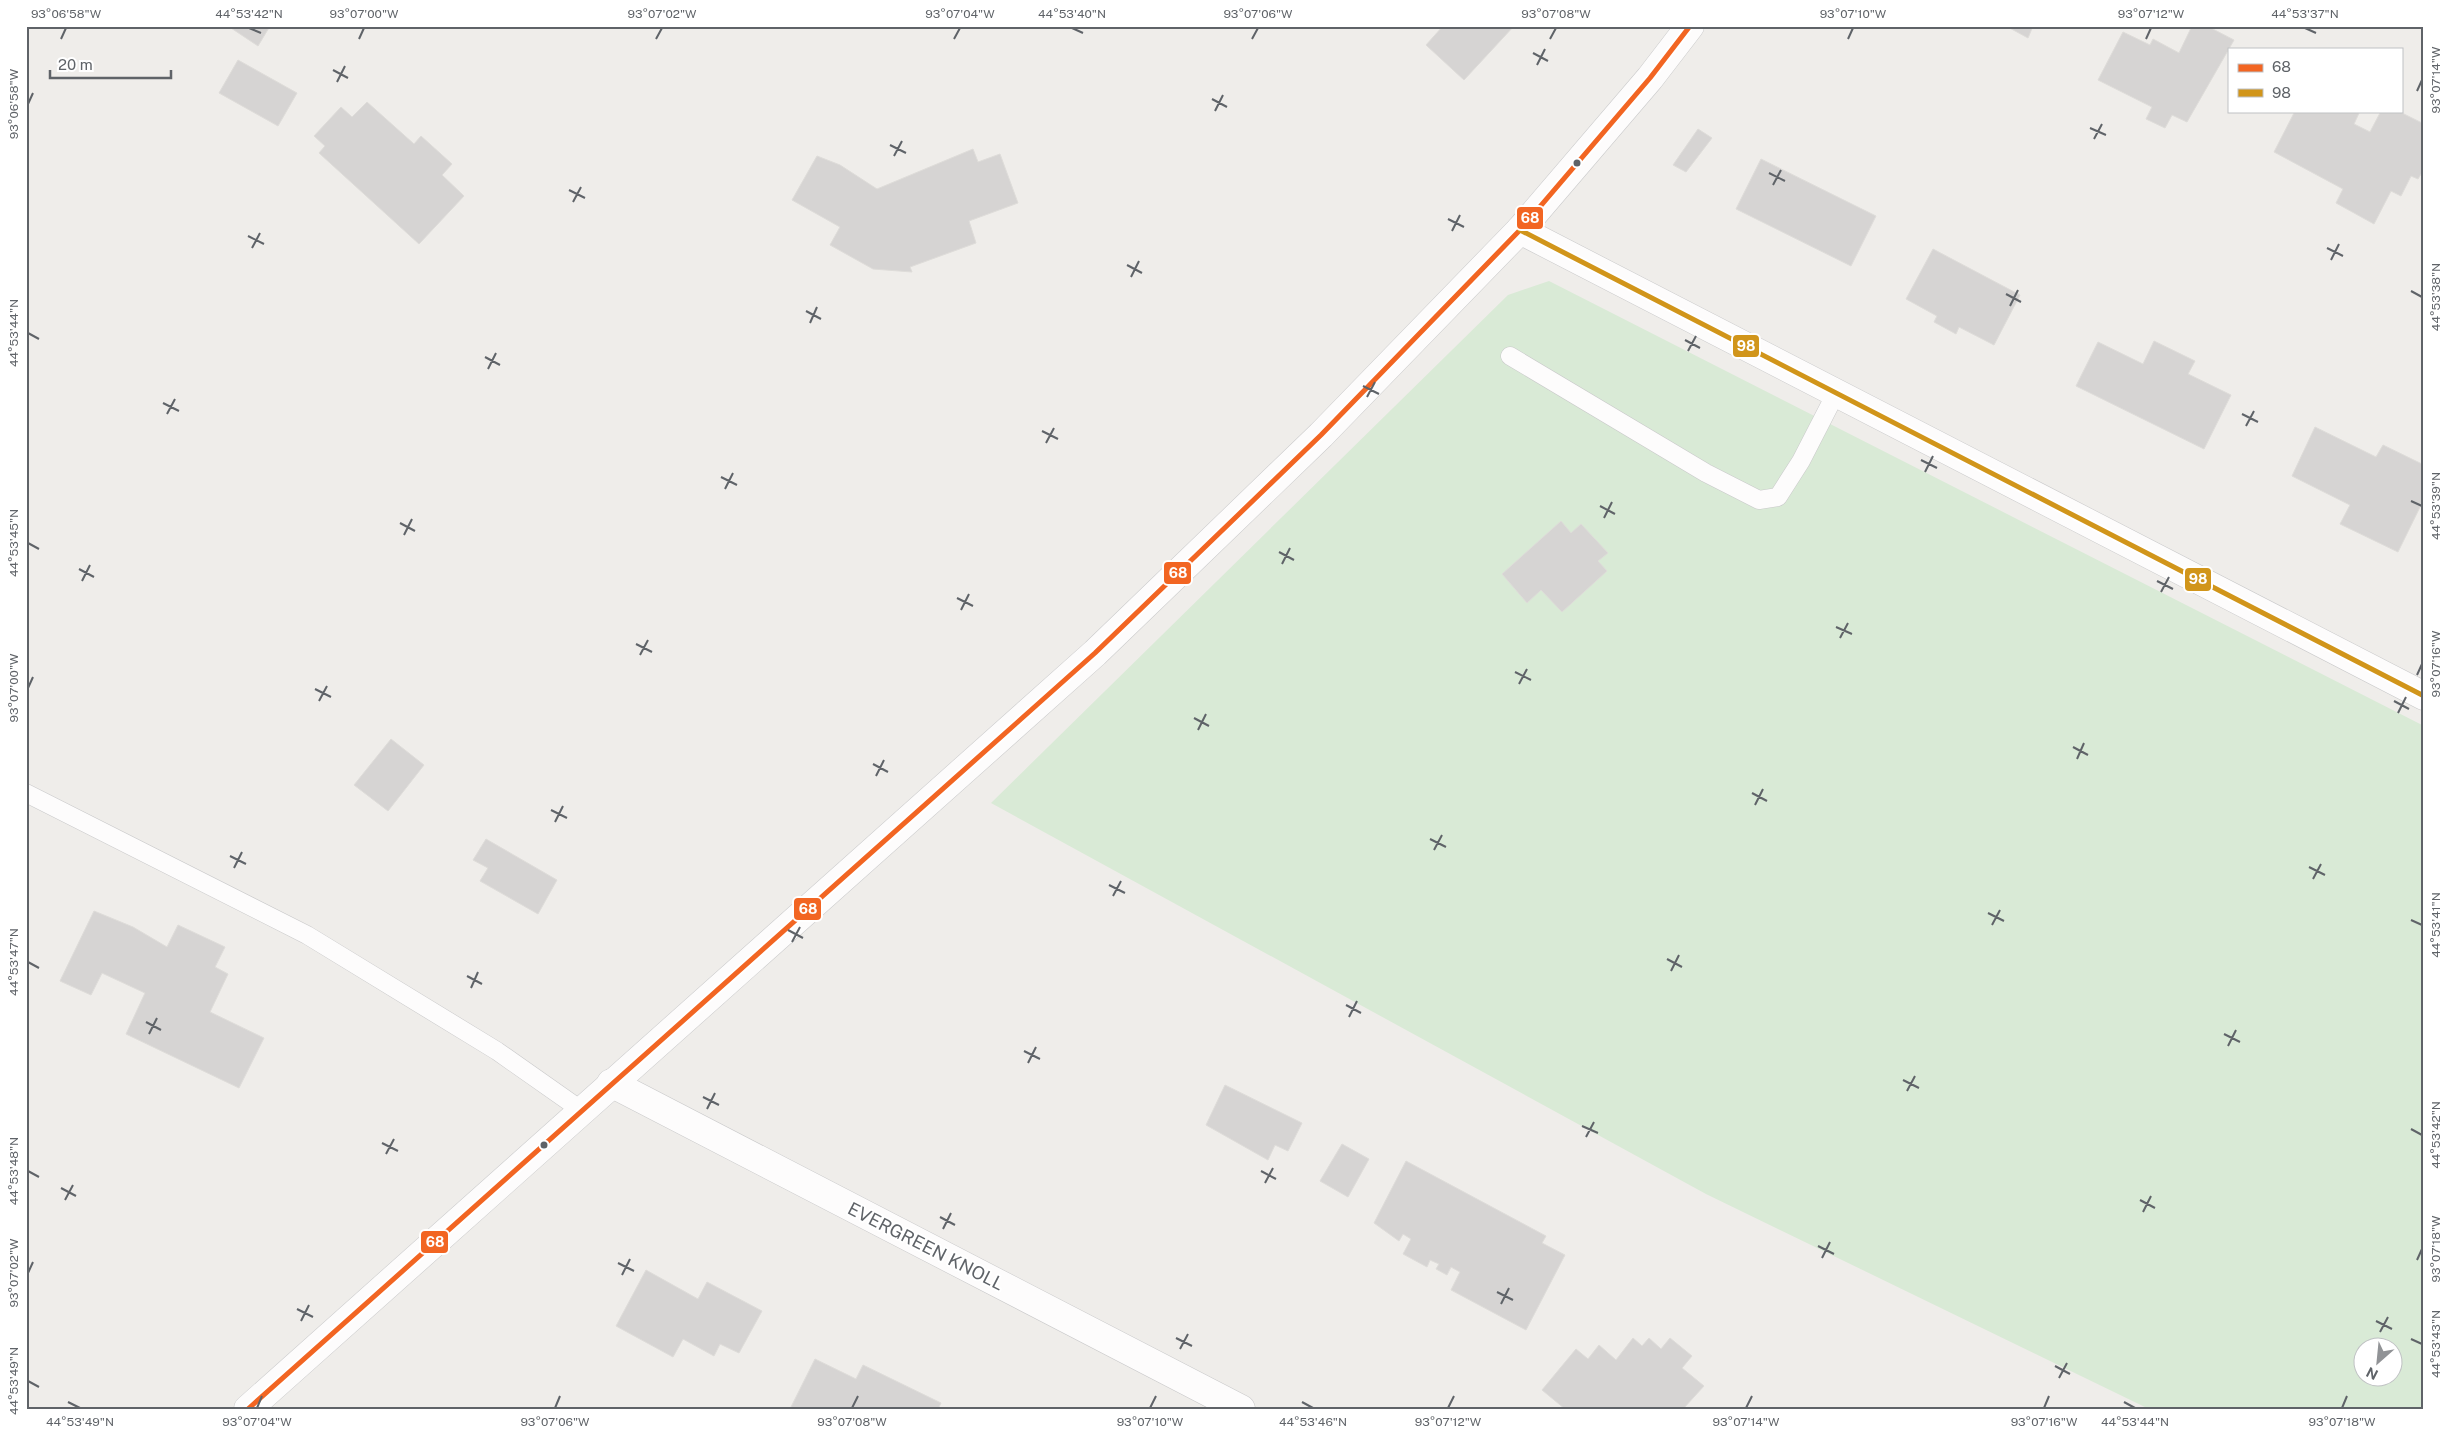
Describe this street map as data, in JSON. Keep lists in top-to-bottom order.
{
  "streets": {
    "main road": ["EVERGREEN KNOLL"]
  },
  "lines": ["transit line 68", "transit line 98"],
  "legend": ["68", "98"],
  "scale_bar": "20 m",
  "north": "bottom left",
  "coordinates": [
    "93°06'58\"W",
    "44°53'42\"N",
    "93°07'00\"W",
    "93°07'02\"W",
    "93°07'04\"W",
    "44°53'40\"N",
    "93°07'06\"W",
    "93°07'08\"W",
    "93°07'10\"W",
    "93°07'12\"W",
    "44°53'37\"N",
    "93°07'14\"W",
    "44°53'38\"N",
    "44°53'44\"N",
    "44°53'39\"N",
    "44°53'45\"N",
    "93°07'16\"W",
    "44°53'41\"N",
    "44°53'47\"N",
    "44°53'48\"N",
    "93°07'18\"W",
    "44°53'43\"N",
    "44°53'49\"N",
    "44°53'46\"N"
  ]
}
